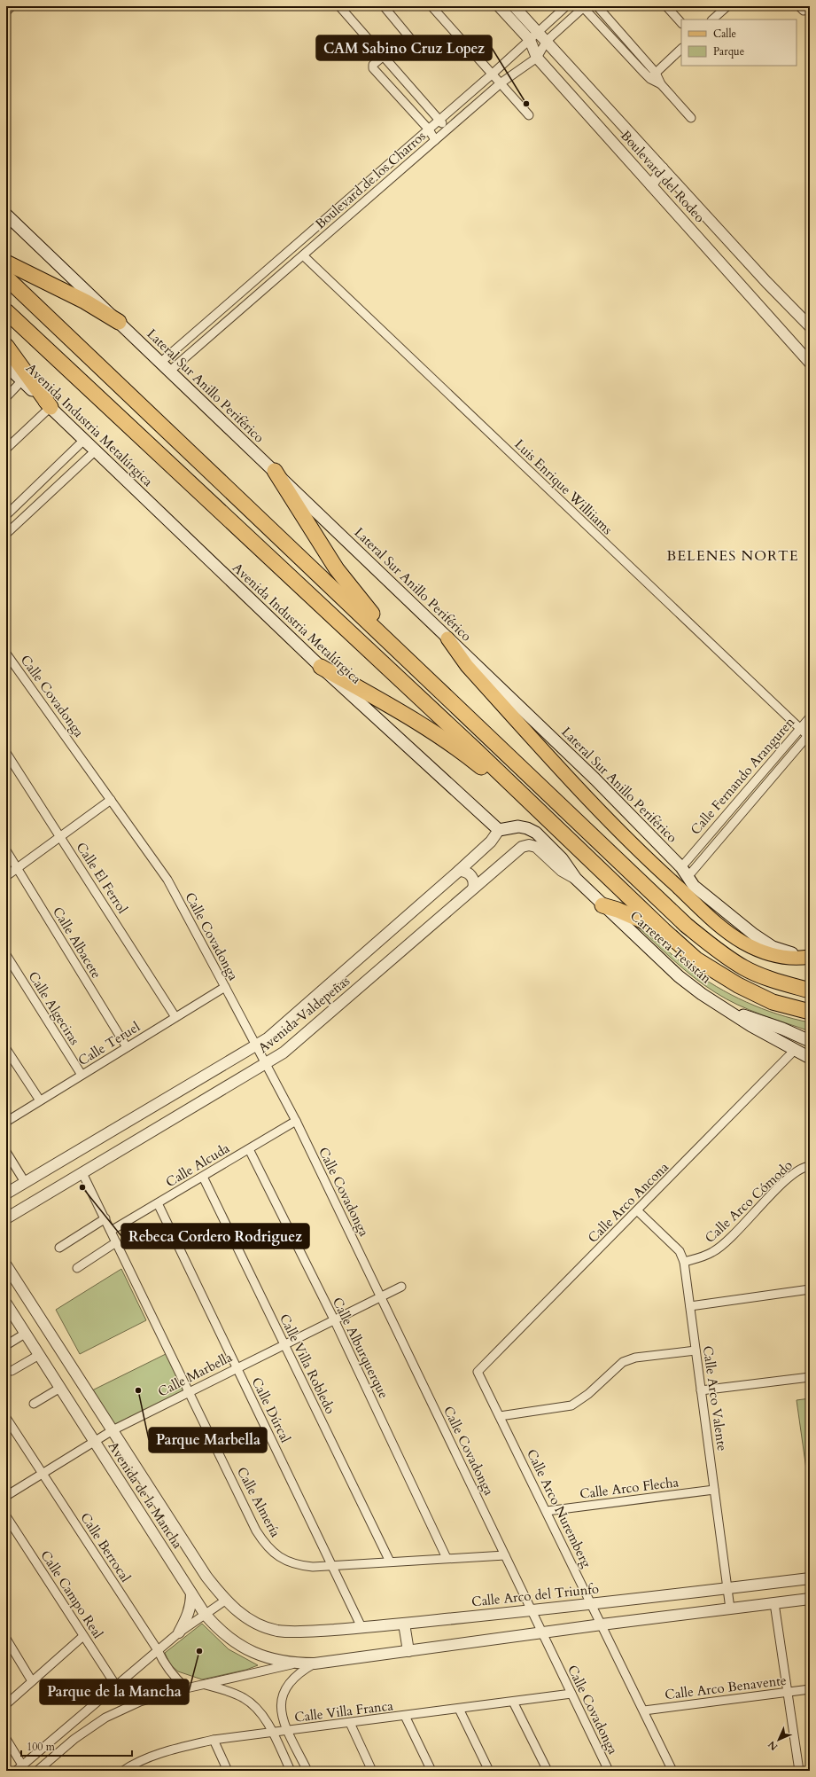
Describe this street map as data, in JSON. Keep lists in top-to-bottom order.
{
  "streets": {
    "main road": ["Lateral Sur Anillo Periférico", "Avenida Industria Metalúrgica", "Carretera Tesistán"],
    "street": [
      "Boulevard del Rodeo",
      "Boulevard de los Charros",
      "Luis Enrique Williiams",
      "Calle Covadonga",
      "Calle Fernando Aranguren",
      "Calle El Ferrol",
      "Calle Albacete",
      "Calle Algeciras",
      "Avenida Valdepeñas",
      "Calle Teruel",
      "Calle Alcuda",
      "Calle Arco Cómodo",
      "Calle Arco Ancona",
      "Calle Alburquerque",
      "Calle Villa Robledo",
      "Calle Marbella",
      "Calle Arco Valente",
      "Calle Dúrcal",
      "Calle Arco Flecha",
      "Avenida de la Mancha",
      "Calle Almería",
      "Calle Arco Nuremberg",
      "Calle Berrocal",
      "Calle Campo Real",
      "Calle Arco del Triunfo",
      "Calle Arco Benavente",
      "Calle Villa Franca"
    ]
  },
  "crossings": [
    ["Boulevard del Rodeo", "Boulevard de los Charros"],
    ["Boulevard de los Charros", "Lateral Sur Anillo Periférico"],
    ["Boulevard de los Charros", "Luis Enrique Williiams"],
    ["Lateral Sur Anillo Periférico", "Calle Fernando Aranguren"],
    ["Avenida Industria Metalúrgica", "Avenida Valdepeñas"],
    ["Luis Enrique Williiams", "Calle Fernando Aranguren"],
    ["Calle Covadonga", "Avenida Valdepeñas"],
    ["Calle Covadonga", "Calle Teruel"],
    ["Calle Covadonga", "Calle Alcuda"],
    ["Calle Covadonga", "Calle Marbella"],
    ["Calle Covadonga", "Calle Almería"],
    ["Calle Covadonga", "Calle Arco del Triunfo"],
    ["Calle Covadonga", "Calle Villa Franca"],
    ["Calle El Ferrol", "Calle Teruel"],
    ["Calle Albacete", "Calle Teruel"],
    ["Carretera Tesistán", "Avenida Valdepeñas"],
    ["Carretera Tesistán", "Calle Arco Ancona"],
    ["Calle Algeciras", "Calle Teruel"],
    ["Avenida Valdepeñas", "Calle Almería"],
    ["Calle Alcuda", "Calle Alburquerque"],
    ["Calle Alcuda", "Calle Villa Robledo"],
    ["Calle Alcuda", "Calle Dúrcal"],
    ["Calle Alcuda", "Calle Almería"],
    ["Calle Arco Cómodo", "Calle Arco Valente"],
    ["Calle Arco Ancona", "Calle Arco Valente"],
    ["Calle Arco Ancona", "Calle Arco Nuremberg"],
    ["Calle Alburquerque", "Calle Marbella"],
    ["Calle Alburquerque", "Calle Almería"],
    ["Calle Villa Robledo", "Calle Marbella"],
    ["Calle Villa Robledo", "Calle Almería"],
    ["Calle Marbella", "Calle Dúrcal"],
    ["Calle Marbella", "Avenida de la Mancha"],
    ["Calle Marbella", "Calle Almería"],
    ["Calle Marbella", "Calle Berrocal"],
    ["Calle Arco Valente", "Calle Arco Flecha"],
    ["Calle Arco Valente", "Calle Arco del Triunfo"],
    ["Calle Dúrcal", "Calle Almería"],
    ["Calle Dúrcal", "Calle Arco del Triunfo"],
    ["Calle Arco Flecha", "Calle Arco Nuremberg"],
    ["Avenida de la Mancha", "Calle Arco del Triunfo"],
    ["Calle Arco Nuremberg", "Calle Arco del Triunfo"],
    ["Calle Arco Nuremberg", "Calle Arco Benavente"]
  ],
  "districts": ["BELENES NORTE"],
  "places": [
    "CAM Sabino Cruz Lopez",
    "Rebeca Cordero Rodriguez",
    "Parque Marbella",
    "Parque de la Mancha"
  ],
  "legend": ["Calle", "Parque"],
  "scale_bar": "100 m",
  "north": "bottom left"
}
